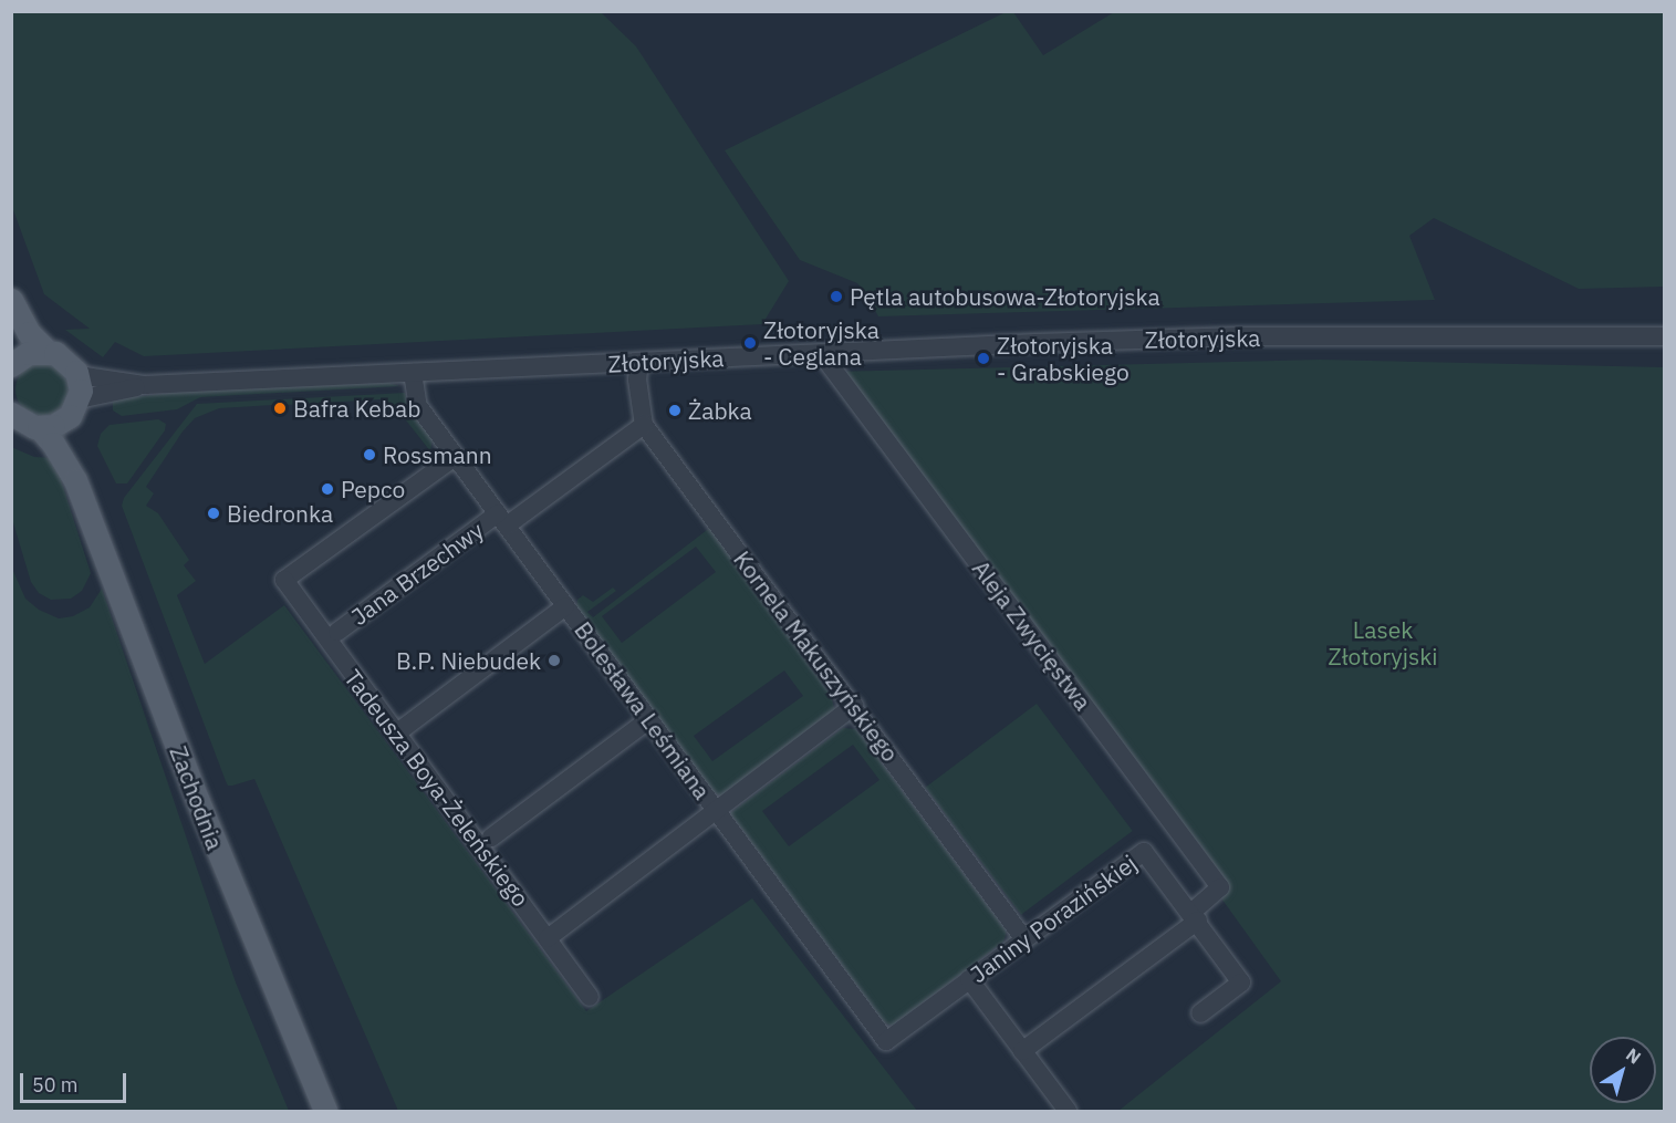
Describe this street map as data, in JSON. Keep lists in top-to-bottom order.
{
  "streets": {
    "main road": ["Zachodnia"],
    "street": [
      "Złotoryjska",
      "Jana Brzechwy",
      "Aleja Zwycięstwa",
      "Kornela Makuszyńskiego",
      "Bolesława Leśmiana",
      "Tadeusza Boya-Żeleńskiego",
      "Janiny Porazińskiej"
    ]
  },
  "crossings": [
    ["Złotoryjska", "Aleja Zwycięstwa"],
    ["Złotoryjska", "Kornela Makuszyńskiego"],
    ["Złotoryjska", "Bolesława Leśmiana"],
    ["Złotoryjska", "Zachodnia"],
    ["Jana Brzechwy", "Kornela Makuszyńskiego"],
    ["Jana Brzechwy", "Bolesława Leśmiana"],
    ["Aleja Zwycięstwa", "Janiny Porazińskiej"],
    ["Kornela Makuszyńskiego", "Janiny Porazińskiej"],
    ["Bolesława Leśmiana", "Tadeusza Boya-Żeleńskiego"],
    ["Bolesława Leśmiana", "Janiny Porazińskiej"]
  ],
  "parks": ["Lasek Złotoryjski"],
  "places": [
    "Pętla autobusowa-Złotoryjska",
    "Złotoryjska - Ceglana",
    "Złotoryjska - Grabskiego",
    "Bafra Kebab",
    "Żabka",
    "Rossmann",
    "Pepco",
    "Biedronka",
    "B.P. Niebudek"
  ],
  "scale_bar": "50 m",
  "north": "top right"
}
